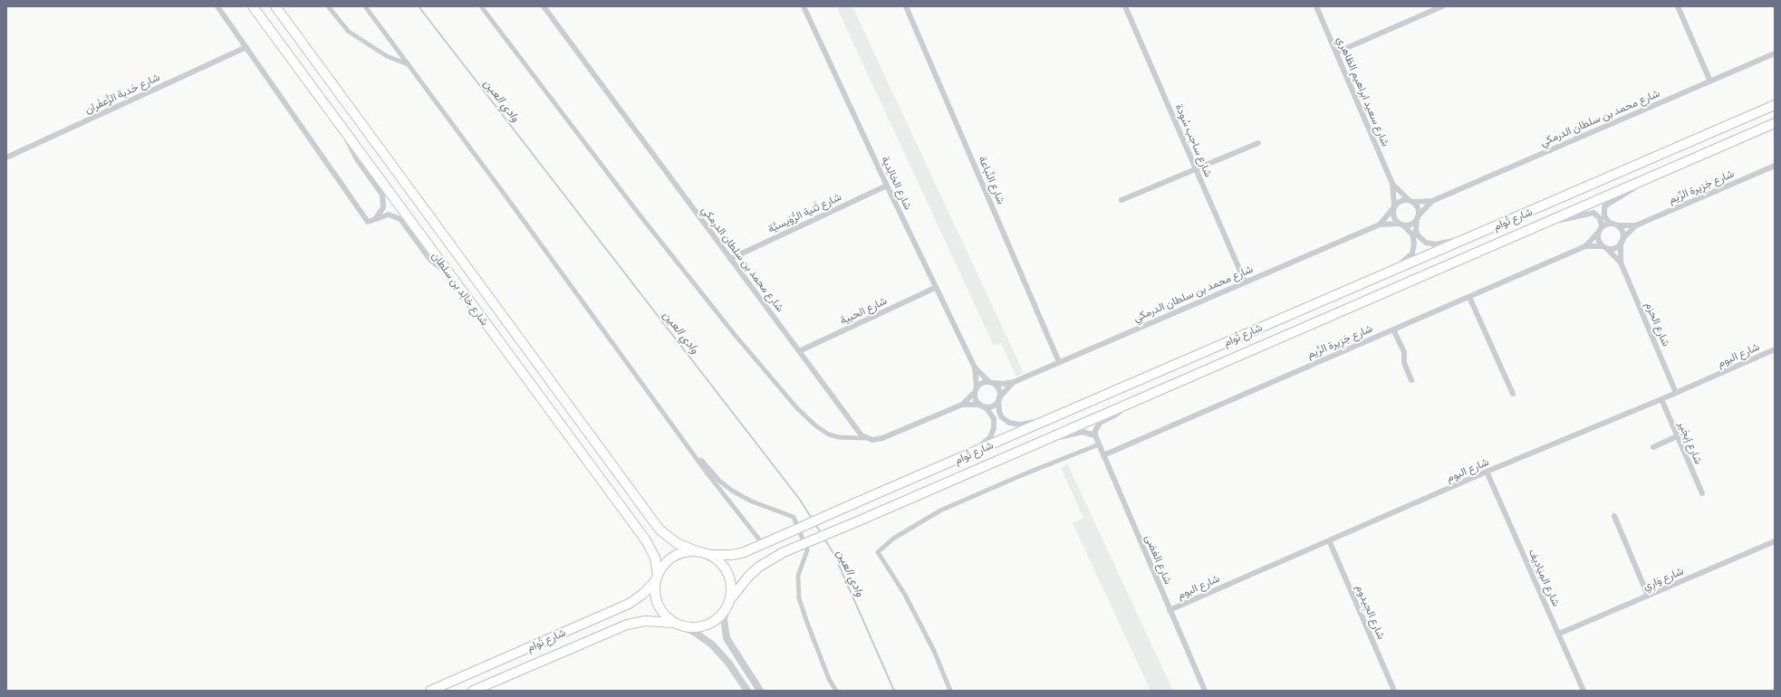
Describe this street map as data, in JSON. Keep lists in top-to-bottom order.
{
  "streets": {
    "main road": ["شارع تُوام", "شارع خالِد بن سلطان"],
    "street": [
      "شارع سعيد ابراهيم الظاهري",
      "شارع حَدبة الزَّعفَران",
      "شارع محمد بن سلطان الدرمكي",
      "شارع ساحِب سُودة",
      "شارع النَّباعة",
      "شارع الخالِدية",
      "شارع جَزِيرة الرِّيم",
      "شارع ثَنية الرُّوَيسيَّة",
      "شارع الحبية",
      "شارع الحزم",
      "شارع البوم",
      "شارع إبجَير",
      "شارع الغضى",
      "شارع المِيَادِيف",
      "شارع وَارِي",
      "شارع الجِيدوم"
    ]
  },
  "crossings": [
    ["شارع سعيد ابراهيم الظاهري", "شارع محمد بن سلطان الدرمكي"],
    ["شارع محمد بن سلطان الدرمكي", "شارع ساحِب سُودة"],
    ["شارع محمد بن سلطان الدرمكي", "شارع النَّباعة"],
    ["شارع محمد بن سلطان الدرمكي", "شارع الخالِدية"],
    ["شارع محمد بن سلطان الدرمكي", "شارع ثَنية الرُّوَيسيَّة"],
    ["شارع محمد بن سلطان الدرمكي", "شارع الحبية"],
    ["شارع الخالِدية", "شارع ثَنية الرُّوَيسيَّة"],
    ["شارع الخالِدية", "شارع الحبية"],
    ["شارع جَزِيرة الرِّيم", "شارع الحزم"],
    ["شارع جَزِيرة الرِّيم", "شارع الغضى"],
    ["شارع تُوام", "شارع خالِد بن سلطان"],
    ["شارع الحزم", "شارع البوم"],
    ["شارع البوم", "شارع إبجَير"],
    ["شارع البوم", "شارع الغضى"],
    ["شارع البوم", "شارع المِيَادِيف"],
    ["شارع البوم", "شارع الجِيدوم"],
    ["شارع المِيَادِيف", "شارع وَارِي"]
  ],
  "water": ["وادي العين"]
}
